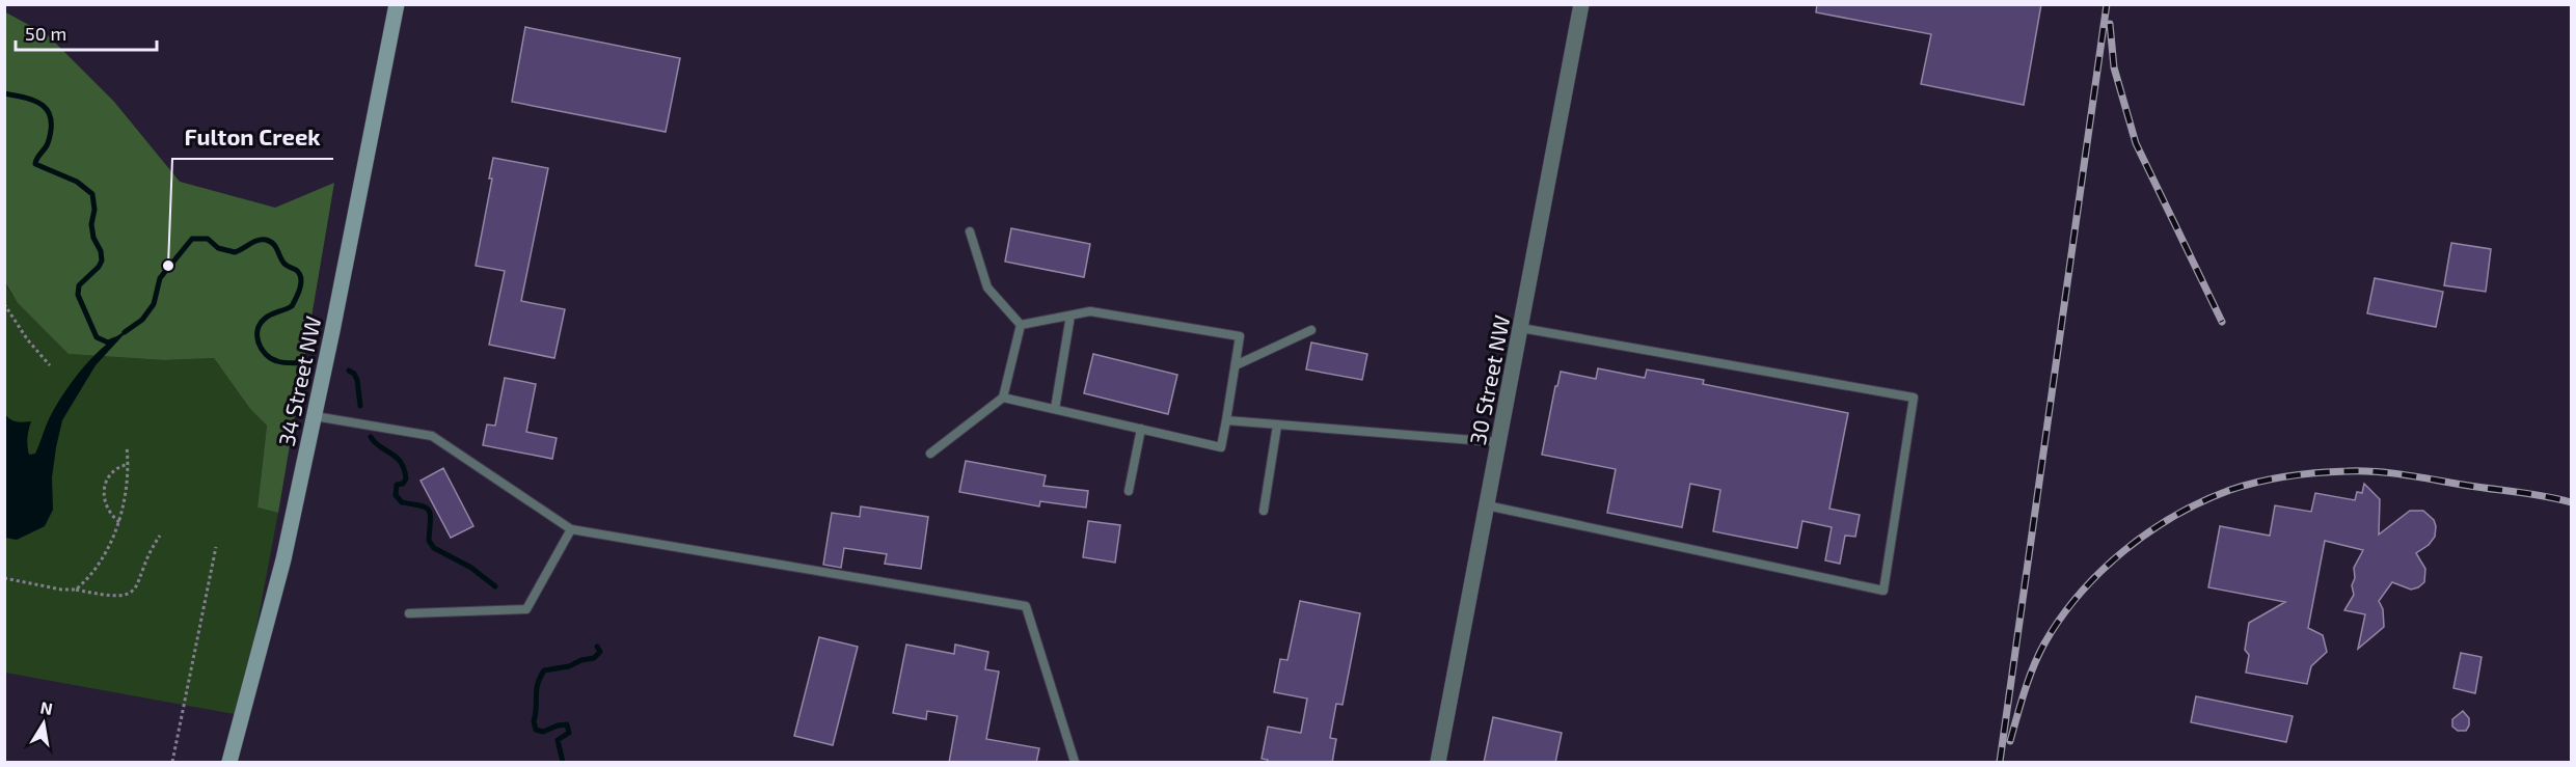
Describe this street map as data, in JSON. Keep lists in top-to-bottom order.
{
  "streets": {
    "main road": ["34 Street NW"],
    "street": ["30 Street NW"]
  },
  "places": ["Fulton Creek"],
  "scale_bar": "50 m",
  "north": "top"
}
